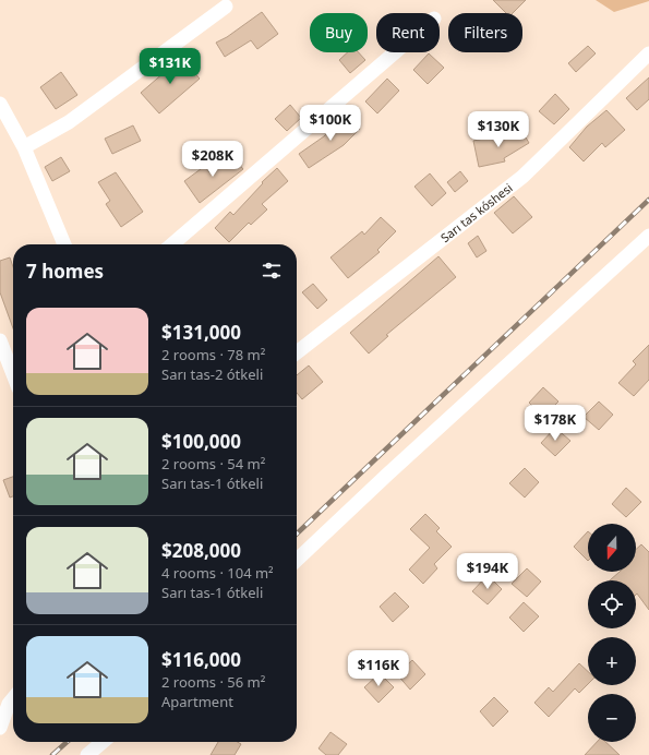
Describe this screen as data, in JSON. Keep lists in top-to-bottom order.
{
  "streets": {
    "street": ["Sarı tas kóshesi"]
  },
  "north": "bottom",
  "page": {
    "chip": ["Buy", "Rent", "Filters"],
    "price": [
      "$131K",
      "$100K",
      "$130K",
      "$208K",
      "$178K",
      "$194K",
      "$116K"
    ],
    "heading": "7 homes",
    "list": [
      {
        "name": "$131,000",
        "note": "2 rooms · 78 m² · Sarı tas-2 ótkeli"
      },
      {
        "name": "$100,000",
        "note": "2 rooms · 54 m² · Sarı tas-1 ótkeli"
      },
      {
        "name": "$208,000",
        "note": "4 rooms · 104 m² · Sarı tas-1 ótkeli"
      },
      {
        "name": "$116,000",
        "note": "2 rooms · 56 m² · Apartment"
      }
    ],
    "map_buttons": ["+", "−"]
  }
}
